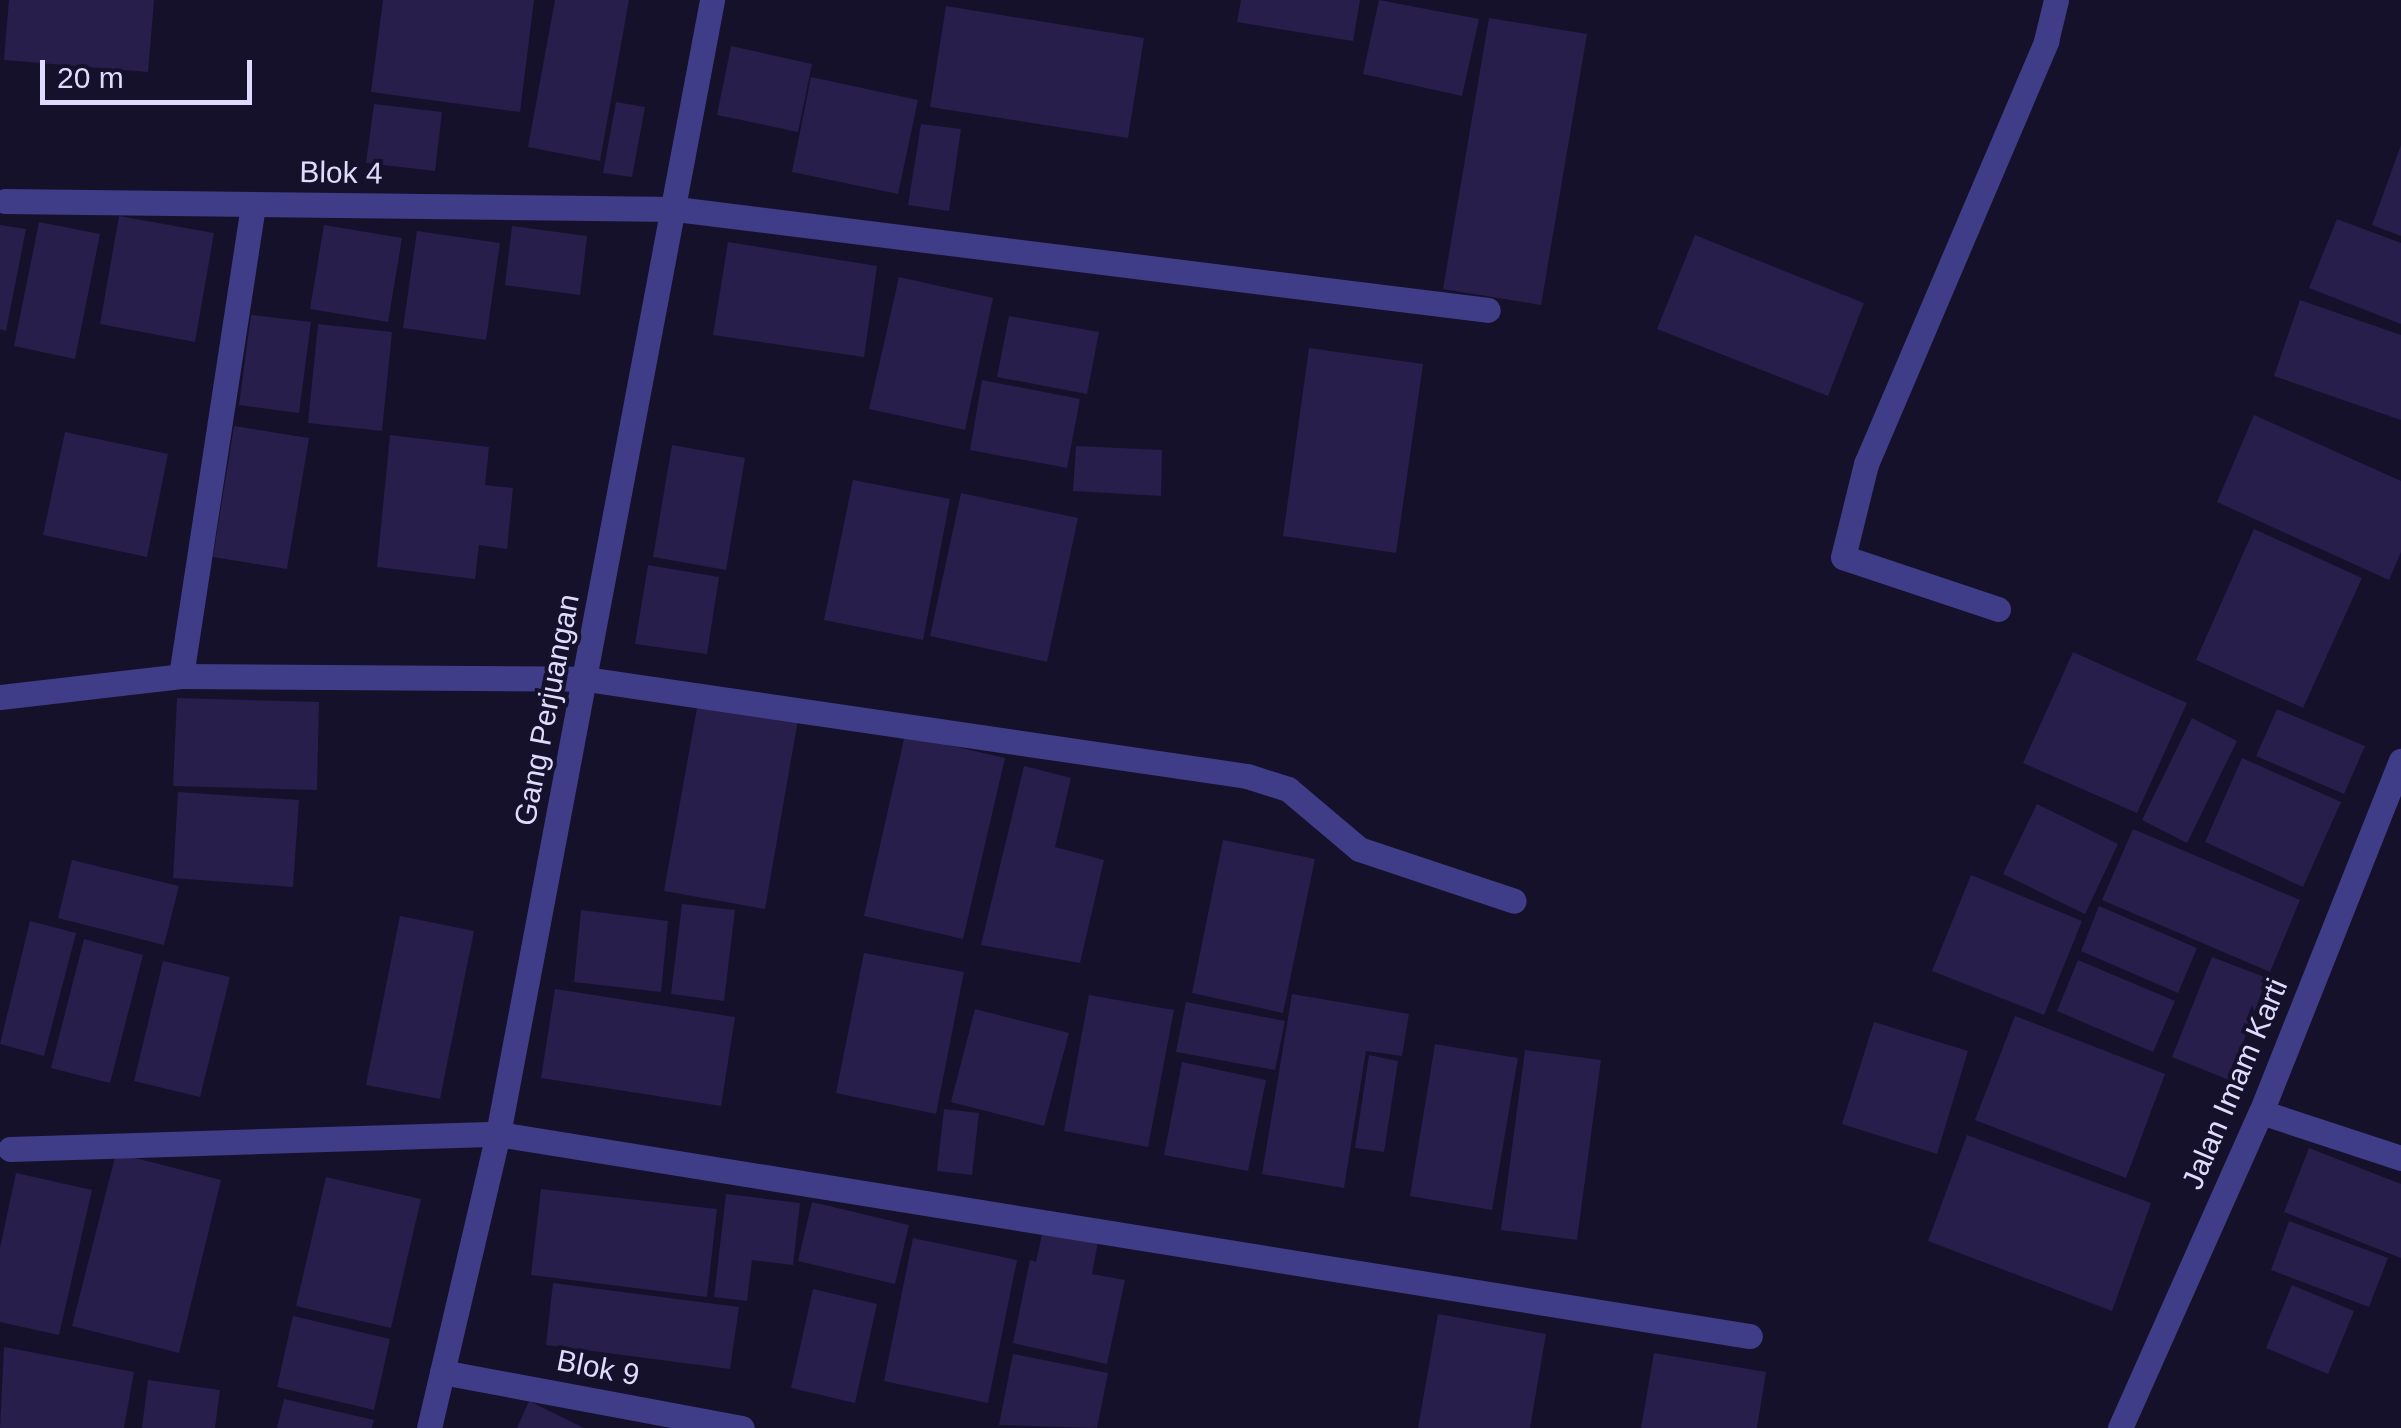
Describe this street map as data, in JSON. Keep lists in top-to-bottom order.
{
  "streets": {
    "street": [
      "Blok 4",
      "Gang Perjuangan",
      "Jalan Imam Karti",
      "Blok 9"
    ]
  },
  "crossings": [
    ["Blok 4", "Gang Perjuangan"],
    ["Gang Perjuangan", "Blok 9"]
  ],
  "scale_bar": "20 m"
}
